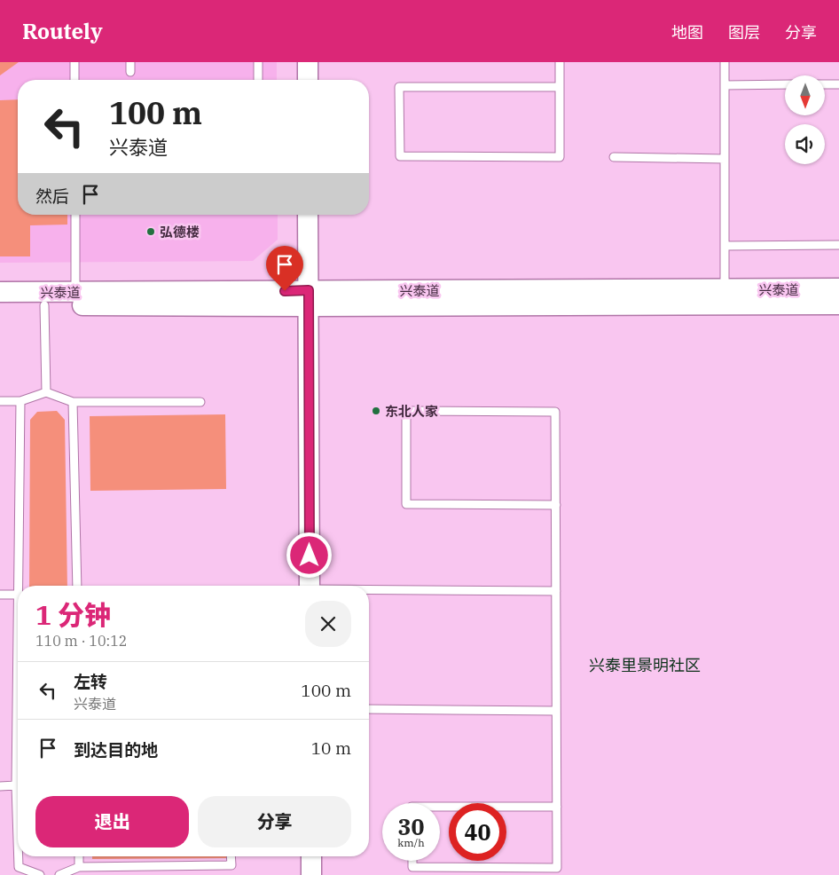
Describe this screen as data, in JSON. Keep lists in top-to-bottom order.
{
  "streets": {
    "street": ["兴泰道"]
  },
  "districts": ["兴泰里景明社区"],
  "places": ["弘德楼", "东北人家"],
  "north": "bottom",
  "page": {
    "header": "Routely",
    "nav": ["地图", "图层", "分享"],
    "turn": ["100 m", "兴泰道"],
    "then": "然后",
    "heading": ["1 分钟", "110 m · 10:12"],
    "list": [
      {
        "name": "左转",
        "note": "兴泰道",
        "value": "100 m"
      },
      {
        "name": "到达目的地",
        "value": "10 m"
      }
    ],
    "buttons": ["退出", "分享"],
    "speed": "30 km/h",
    "limit": "40"
  }
}
